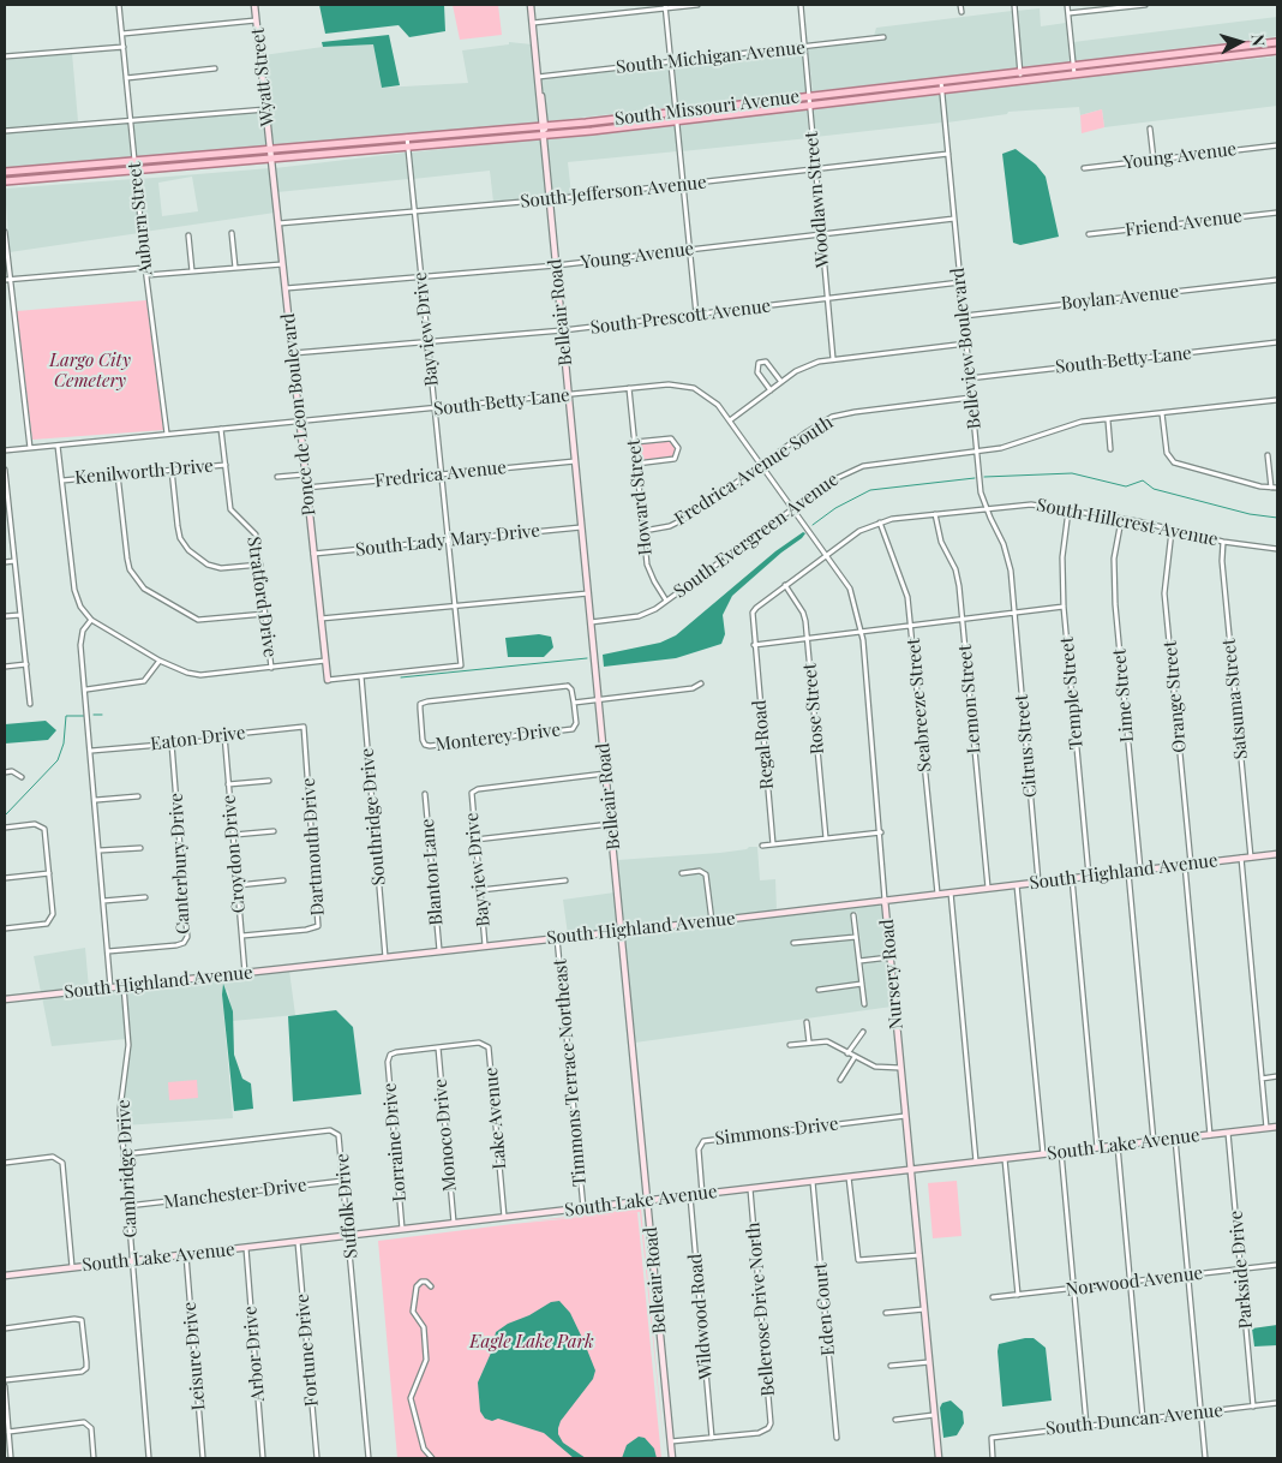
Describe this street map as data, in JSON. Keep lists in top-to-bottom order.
{
  "streets": {
    "main road": ["South Missouri Avenue"],
    "street": [
      "South Michigan Avenue",
      "Wyatt Street",
      "Young Avenue",
      "South Jefferson Avenue",
      "Woodlawn Street",
      "Auburn Street",
      "Friend Avenue",
      "Boylan Avenue",
      "Belleair Road",
      "South Prescott Avenue",
      "Bayview Drive",
      "Belleview Boulevard",
      "South Betty Lane",
      "Ponce de Leon Boulevard",
      "Fredrica Avenue South",
      "Kenilworth Drive",
      "Fredrica Avenue",
      "Howard Street",
      "South Hillcrest Avenue",
      "South Evergreen Avenue",
      "South Lady Mary Drive",
      "Stratford Drive",
      "Temple Street",
      "Lime Street",
      "Orange Street",
      "Lemon Street",
      "Satsuma Street",
      "Seabreeze Street",
      "Rose Street",
      "Monterey Drive",
      "Eaton Drive",
      "Regal Road",
      "Citrus Street",
      "Southridge Drive",
      "Dartmouth Drive",
      "Croydon Drive",
      "Canterbury Drive",
      "Blanton Lane",
      "South Highland Avenue",
      "Nursery Road",
      "Timmons Terrace Northeast",
      "Lake Avenue",
      "Simmons Drive",
      "Monoco Drive",
      "Lorraine Drive",
      "South Lake Avenue",
      "Cambridge Drive",
      "Manchester Drive",
      "Suffolk Drive",
      "Parkside Drive",
      "Norwood Avenue",
      "Bellerose Drive North",
      "Eden Court",
      "Wildwood Road",
      "Fortune Drive",
      "Arbor Drive",
      "Leisure Drive",
      "South Duncan Avenue"
    ]
  },
  "crossings": [
    ["South Michigan Avenue", "Woodlawn Street"],
    ["South Michigan Avenue", "Belleair Road"],
    ["Wyatt Street", "South Missouri Avenue"],
    ["Wyatt Street", "Ponce de Leon Boulevard"],
    ["South Missouri Avenue", "Woodlawn Street"],
    ["South Missouri Avenue", "Auburn Street"],
    ["South Missouri Avenue", "Belleair Road"],
    ["South Missouri Avenue", "Bayview Drive"],
    ["South Missouri Avenue", "Belleview Boulevard"],
    ["South Missouri Avenue", "Ponce de Leon Boulevard"],
    ["Young Avenue", "Woodlawn Street"],
    ["Young Avenue", "Belleair Road"],
    ["Young Avenue", "Bayview Drive"],
    ["Young Avenue", "Belleview Boulevard"],
    ["Young Avenue", "Ponce de Leon Boulevard"],
    ["South Jefferson Avenue", "Woodlawn Street"],
    ["South Jefferson Avenue", "Belleair Road"],
    ["South Jefferson Avenue", "Bayview Drive"],
    ["South Jefferson Avenue", "Belleview Boulevard"],
    ["South Jefferson Avenue", "Ponce de Leon Boulevard"],
    ["Woodlawn Street", "South Prescott Avenue"],
    ["Auburn Street", "South Betty Lane"],
    ["Boylan Avenue", "Belleview Boulevard"],
    ["Belleair Road", "South Prescott Avenue"],
    ["Belleair Road", "Bayview Drive"],
    ["Belleair Road", "South Betty Lane"],
    ["Belleair Road", "Fredrica Avenue"],
    ["Belleair Road", "South Evergreen Avenue"],
    ["Belleair Road", "South Lady Mary Drive"],
    ["Belleair Road", "Monterey Drive"],
    ["Belleair Road", "South Highland Avenue"],
    ["Belleair Road", "South Lake Avenue"],
    ["South Prescott Avenue", "Bayview Drive"],
    ["South Prescott Avenue", "Belleview Boulevard"],
    ["South Prescott Avenue", "Ponce de Leon Boulevard"],
    ["Bayview Drive", "South Betty Lane"],
    ["Bayview Drive", "Fredrica Avenue"],
    ["Bayview Drive", "South Lady Mary Drive"],
    ["Bayview Drive", "Southridge Drive"],
    ["Bayview Drive", "South Highland Avenue"],
    ["Belleview Boulevard", "South Betty Lane"],
    ["Belleview Boulevard", "Fredrica Avenue South"],
    ["Belleview Boulevard", "South Hillcrest Avenue"],
    ["Belleview Boulevard", "South Evergreen Avenue"],
    ["Belleview Boulevard", "Citrus Street"],
    ["South Betty Lane", "Ponce de Leon Boulevard"],
    ["South Betty Lane", "Fredrica Avenue South"],
    ["South Betty Lane", "Howard Street"],
    ["South Betty Lane", "Stratford Drive"],
    ["South Betty Lane", "Nursery Road"],
    ["Ponce de Leon Boulevard", "Fredrica Avenue"],
    ["Ponce de Leon Boulevard", "South Lady Mary Drive"],
    ["Fredrica Avenue South", "Howard Street"],
    ["Fredrica Avenue South", "Nursery Road"],
    ["Kenilworth Drive", "Stratford Drive"],
    ["Howard Street", "South Evergreen Avenue"],
    ["South Hillcrest Avenue", "Temple Street"],
    ["South Hillcrest Avenue", "Lime Street"],
    ["South Hillcrest Avenue", "Orange Street"],
    ["South Hillcrest Avenue", "Lemon Street"],
    ["South Hillcrest Avenue", "Satsuma Street"],
    ["South Hillcrest Avenue", "Seabreeze Street"],
    ["South Hillcrest Avenue", "Rose Street"],
    ["South Hillcrest Avenue", "Regal Road"],
    ["South Hillcrest Avenue", "Nursery Road"],
    ["South Evergreen Avenue", "Nursery Road"],
    ["Temple Street", "South Highland Avenue"],
    ["Lime Street", "South Highland Avenue"],
    ["Orange Street", "South Highland Avenue"],
    ["Orange Street", "South Lake Avenue"],
    ["Lemon Street", "South Highland Avenue"],
    ["Satsuma Street", "South Highland Avenue"],
    ["Seabreeze Street", "South Highland Avenue"],
    ["Eaton Drive", "Dartmouth Drive"],
    ["Eaton Drive", "Croydon Drive"],
    ["Eaton Drive", "Canterbury Drive"],
    ["Citrus Street", "South Highland Avenue"],
    ["Southridge Drive", "South Highland Avenue"],
    ["Dartmouth Drive", "Croydon Drive"],
    ["Croydon Drive", "South Highland Avenue"],
    ["Blanton Lane", "South Highland Avenue"],
    ["South Highland Avenue", "Nursery Road"],
    ["South Highland Avenue", "Timmons Terrace Northeast"],
    ["South Highland Avenue", "Cambridge Drive"],
    ["Nursery Road", "Simmons Drive"],
    ["Nursery Road", "South Lake Avenue"],
    ["Timmons Terrace Northeast", "South Lake Avenue"],
    ["Lake Avenue", "Monoco Drive"],
    ["Lake Avenue", "Lorraine Drive"],
    ["Lake Avenue", "South Lake Avenue"],
    ["Simmons Drive", "South Lake Avenue"],
    ["Monoco Drive", "South Lake Avenue"],
    ["Lorraine Drive", "South Lake Avenue"],
    ["South Lake Avenue", "Cambridge Drive"],
    ["South Lake Avenue", "Suffolk Drive"],
    ["South Lake Avenue", "Parkside Drive"],
    ["South Lake Avenue", "Bellerose Drive North"],
    ["South Lake Avenue", "Eden Court"],
    ["South Lake Avenue", "Wildwood Road"],
    ["South Lake Avenue", "Fortune Drive"],
    ["South Lake Avenue", "Arbor Drive"],
    ["South Lake Avenue", "Leisure Drive"],
    ["Cambridge Drive", "Manchester Drive"],
    ["Cambridge Drive", "Suffolk Drive"],
    ["Manchester Drive", "Suffolk Drive"],
    ["Parkside Drive", "Norwood Avenue"],
    ["Parkside Drive", "South Duncan Avenue"],
    ["Bellerose Drive North", "Wildwood Road"]
  ],
  "parks": ["Largo City Cemetery", "Eagle Lake Park"],
  "north": "right"
}
